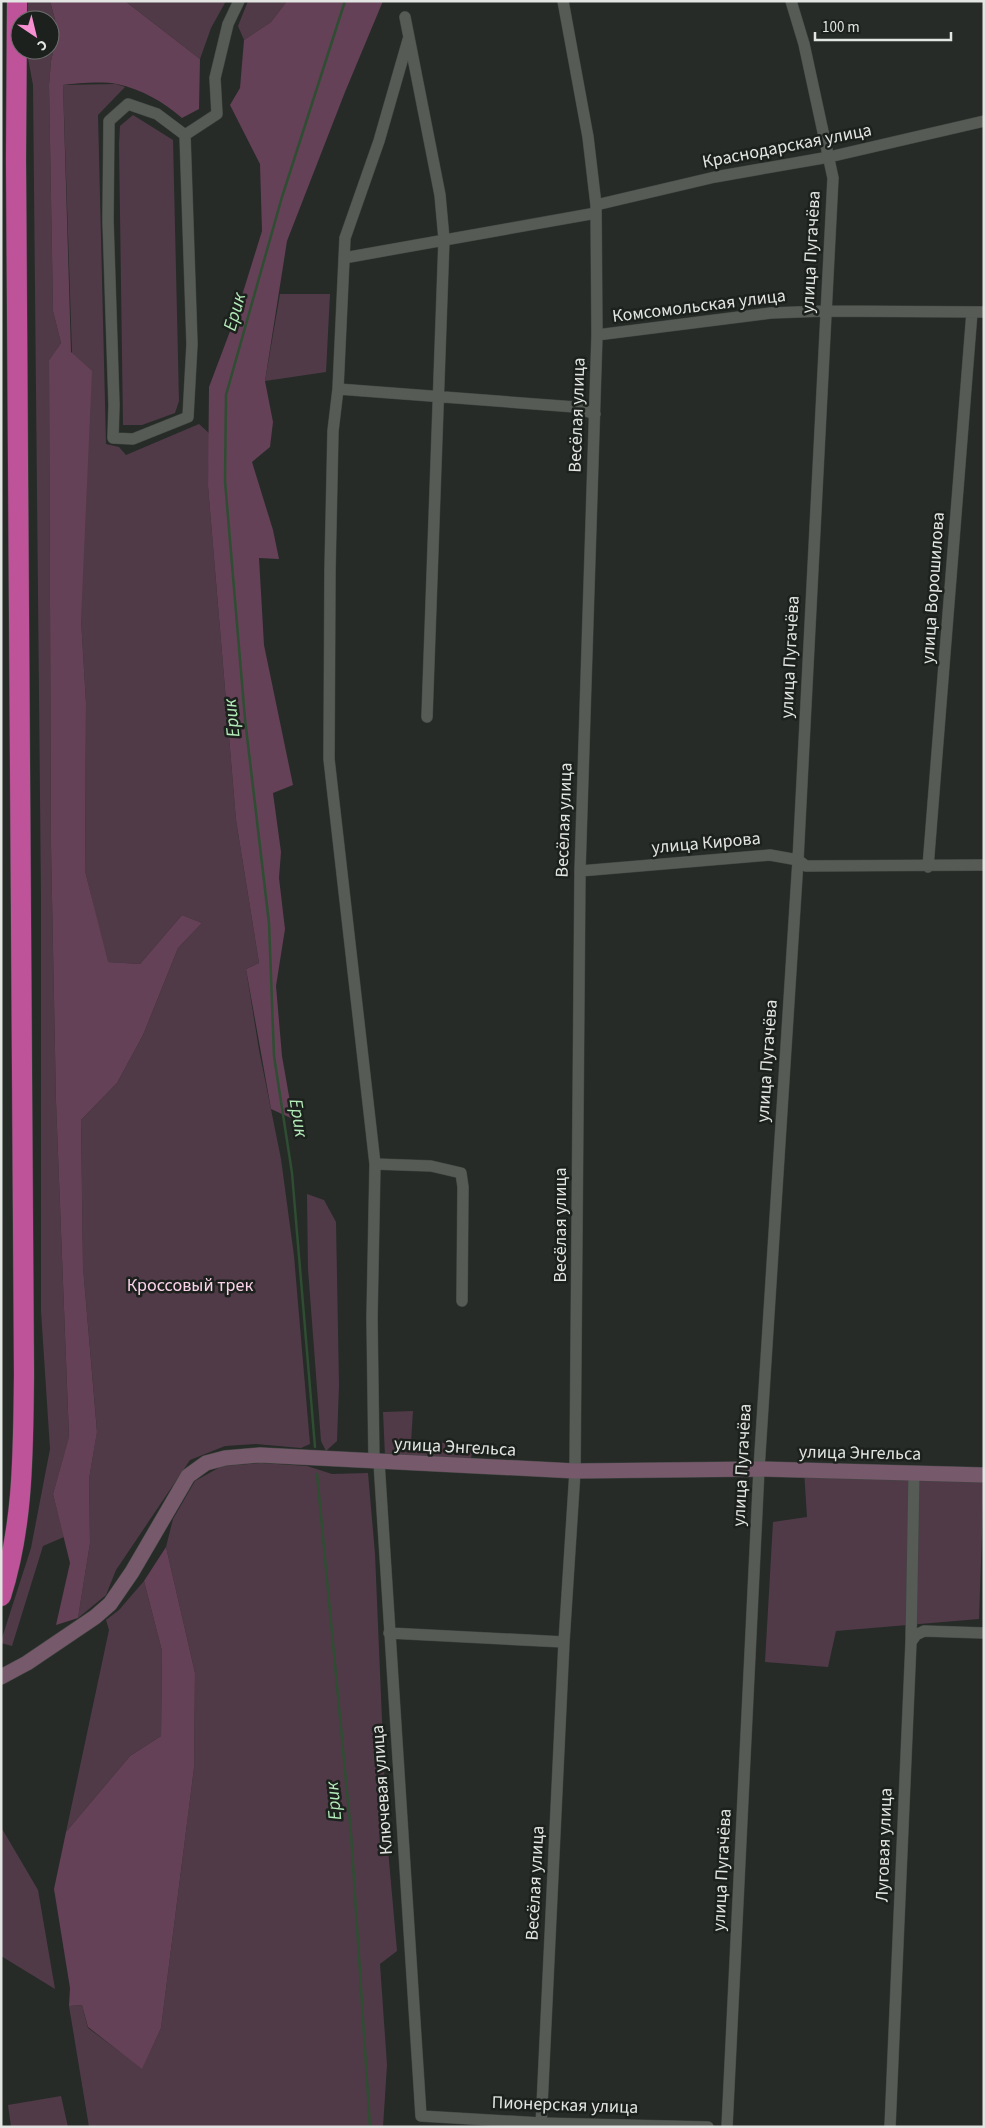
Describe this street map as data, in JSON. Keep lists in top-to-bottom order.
{
  "streets": {
    "street": [
      "Краснодарская улица",
      "улица Пугачёва",
      "Комсомольская улица",
      "Весёлая улица",
      "улица Ворошилова",
      "улица Кирова",
      "улица Энгельса",
      "Ключевая улица",
      "Луговая улица",
      "Пионерская улица"
    ]
  },
  "crossings": [
    ["Краснодарская улица", "улица Пугачёва"],
    ["Краснодарская улица", "Весёлая улица"],
    ["Краснодарская улица", "Ключевая улица"],
    ["улица Пугачёва", "Комсомольская улица"],
    ["улица Пугачёва", "улица Кирова"],
    ["улица Пугачёва", "улица Энгельса"],
    ["Комсомольская улица", "Весёлая улица"],
    ["Комсомольская улица", "улица Ворошилова"],
    ["Весёлая улица", "улица Кирова"],
    ["Весёлая улица", "улица Энгельса"],
    ["Весёлая улица", "Пионерская улица"],
    ["улица Ворошилова", "улица Кирова"],
    ["улица Энгельса", "Ключевая улица"],
    ["улица Энгельса", "Луговая улица"],
    ["Ключевая улица", "Пионерская улица"]
  ],
  "water": ["Ерик"],
  "parks": ["Кроссовый трек"],
  "scale_bar": "100 m",
  "north": "bottom right"
}
